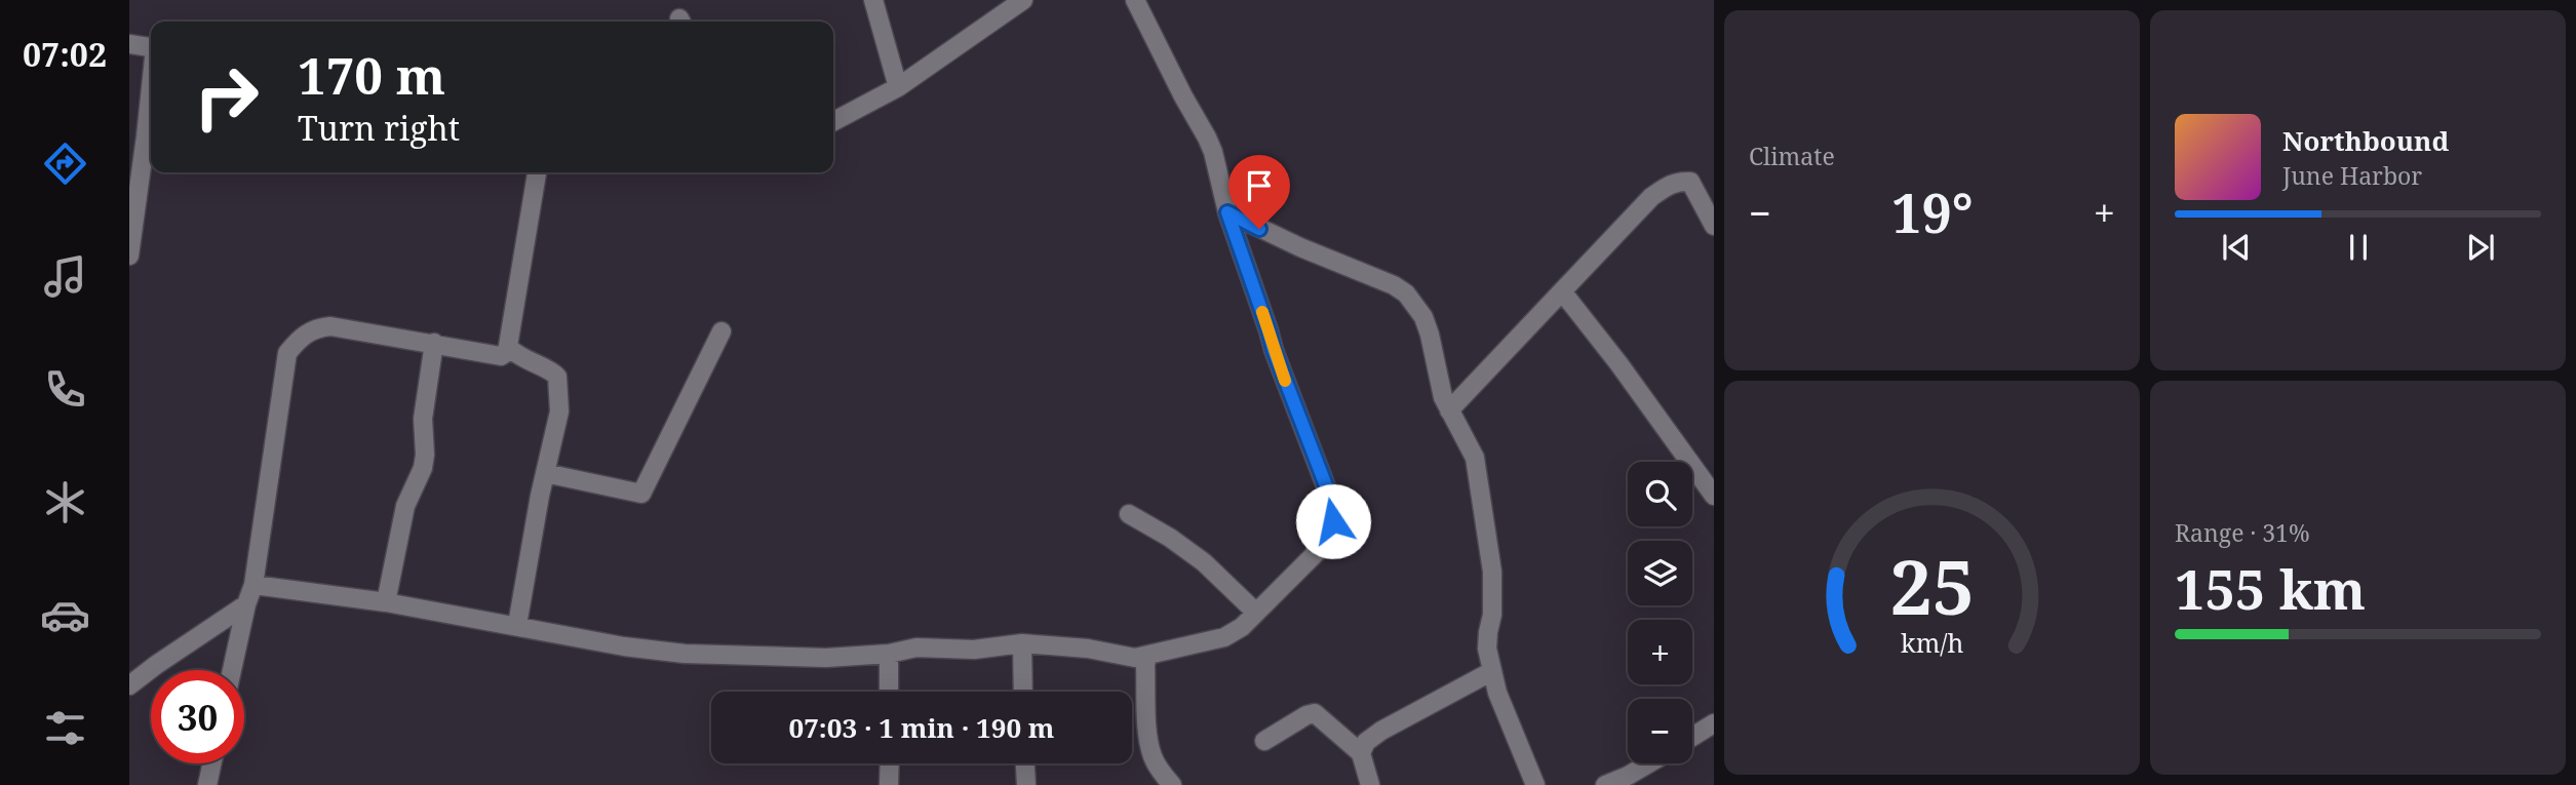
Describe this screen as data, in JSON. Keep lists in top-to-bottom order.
{
  "page": {
    "tabs": "07:02",
    "tile": [
      "Climate",
      ["Range · 31%", "155 km"]
    ],
    "turn": ["170 m", "Turn right"],
    "song": ["Northbound", "June Harbor"],
    "heat": ["−", "19°", "+"],
    "map_buttons": ["+", "−"],
    "limit": "30",
    "trip": "07:03 · 1 min · 190 m",
    "gauge": ["25", "km/h"]
  }
}
